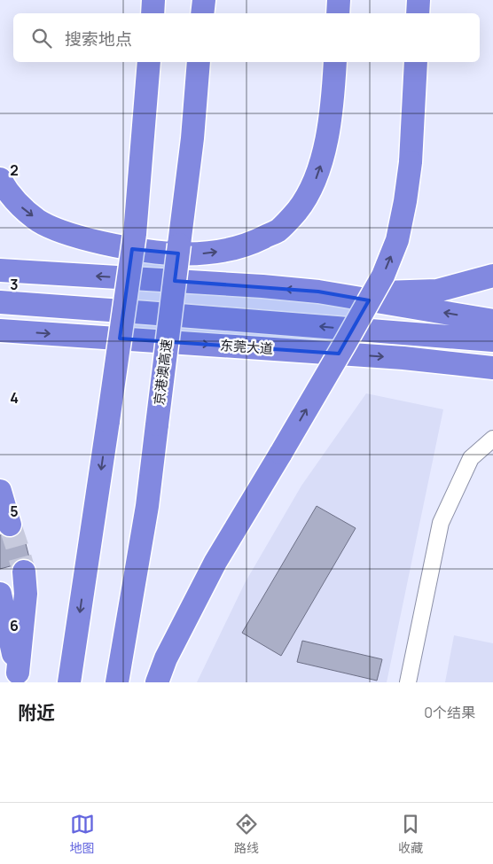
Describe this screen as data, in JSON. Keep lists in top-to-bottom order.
{
  "streets": {
    "highway": ["东莞大道", "京港澳高速"]
  },
  "page": {
    "search": "搜索地点",
    "heading": ["附近", "0个结果"],
    "nav": ["地图", "路线", "收藏"]
  },
  "grid": {
    "rows": [
      "2",
      "3",
      "4",
      "5",
      "6"
    ]
  }
}
